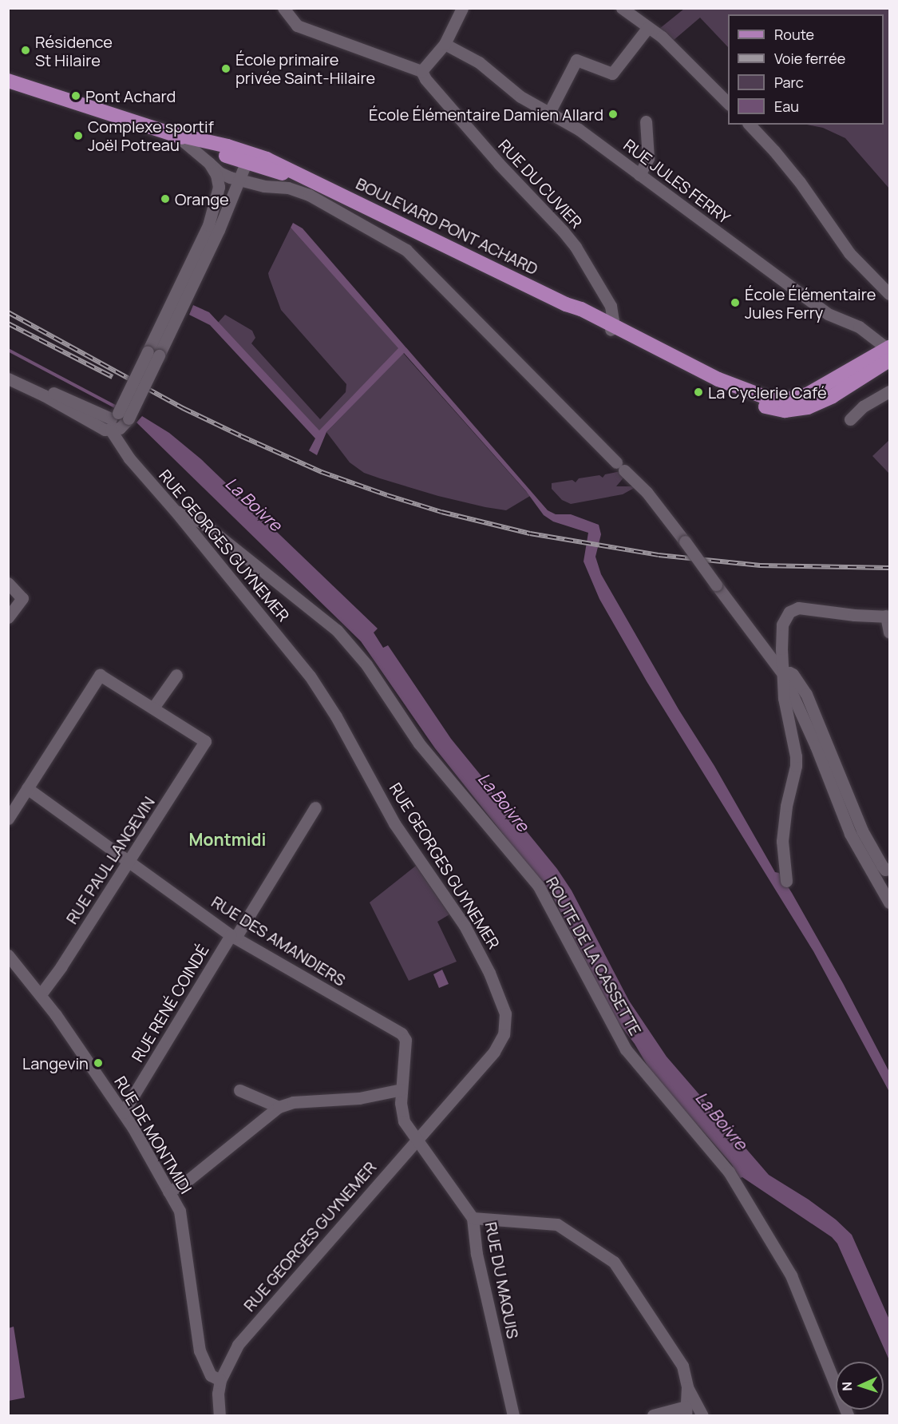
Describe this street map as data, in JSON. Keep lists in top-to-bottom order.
{
  "streets": {
    "main road": ["BOULEVARD PONT ACHARD"],
    "street": [
      "RUE JULES FERRY",
      "RUE DU CUVIER",
      "RUE GEORGES GUYNEMER",
      "RUE PAUL LANGEVIN",
      "RUE DES AMANDIERS",
      "ROUTE DE LA CASSETTE",
      "RUE RENÉ COINDÉ",
      "RUE DE MONTMIDI",
      "RUE DU MAQUIS"
    ]
  },
  "crossings": [
    ["RUE JULES FERRY", "BOULEVARD PONT ACHARD"],
    ["RUE DU CUVIER", "BOULEVARD PONT ACHARD"],
    ["RUE GEORGES GUYNEMER", "RUE DES AMANDIERS"],
    ["RUE GEORGES GUYNEMER", "ROUTE DE LA CASSETTE"],
    ["RUE GEORGES GUYNEMER", "RUE DE MONTMIDI"],
    ["RUE GEORGES GUYNEMER", "RUE DU MAQUIS"],
    ["RUE PAUL LANGEVIN", "RUE DES AMANDIERS"],
    ["RUE PAUL LANGEVIN", "RUE DE MONTMIDI"],
    ["RUE DES AMANDIERS", "RUE RENÉ COINDÉ"],
    ["RUE DES AMANDIERS", "RUE DU MAQUIS"],
    ["RUE RENÉ COINDÉ", "RUE DE MONTMIDI"]
  ],
  "districts": ["Montmidi"],
  "water": ["La Boivre"],
  "places": [
    "Résidence St Hilaire",
    "École primaire privée Saint-Hilaire",
    "Pont Achard",
    "École Élémentaire Damien Allard",
    "Complexe sportif Joël Potreau",
    "Orange",
    "École Élémentaire Jules Ferry",
    "La Cyclerie Café",
    "Langevin"
  ],
  "legend": [
    "Route",
    "Voie ferrée",
    "Parc",
    "Eau"
  ],
  "north": "left"
}
